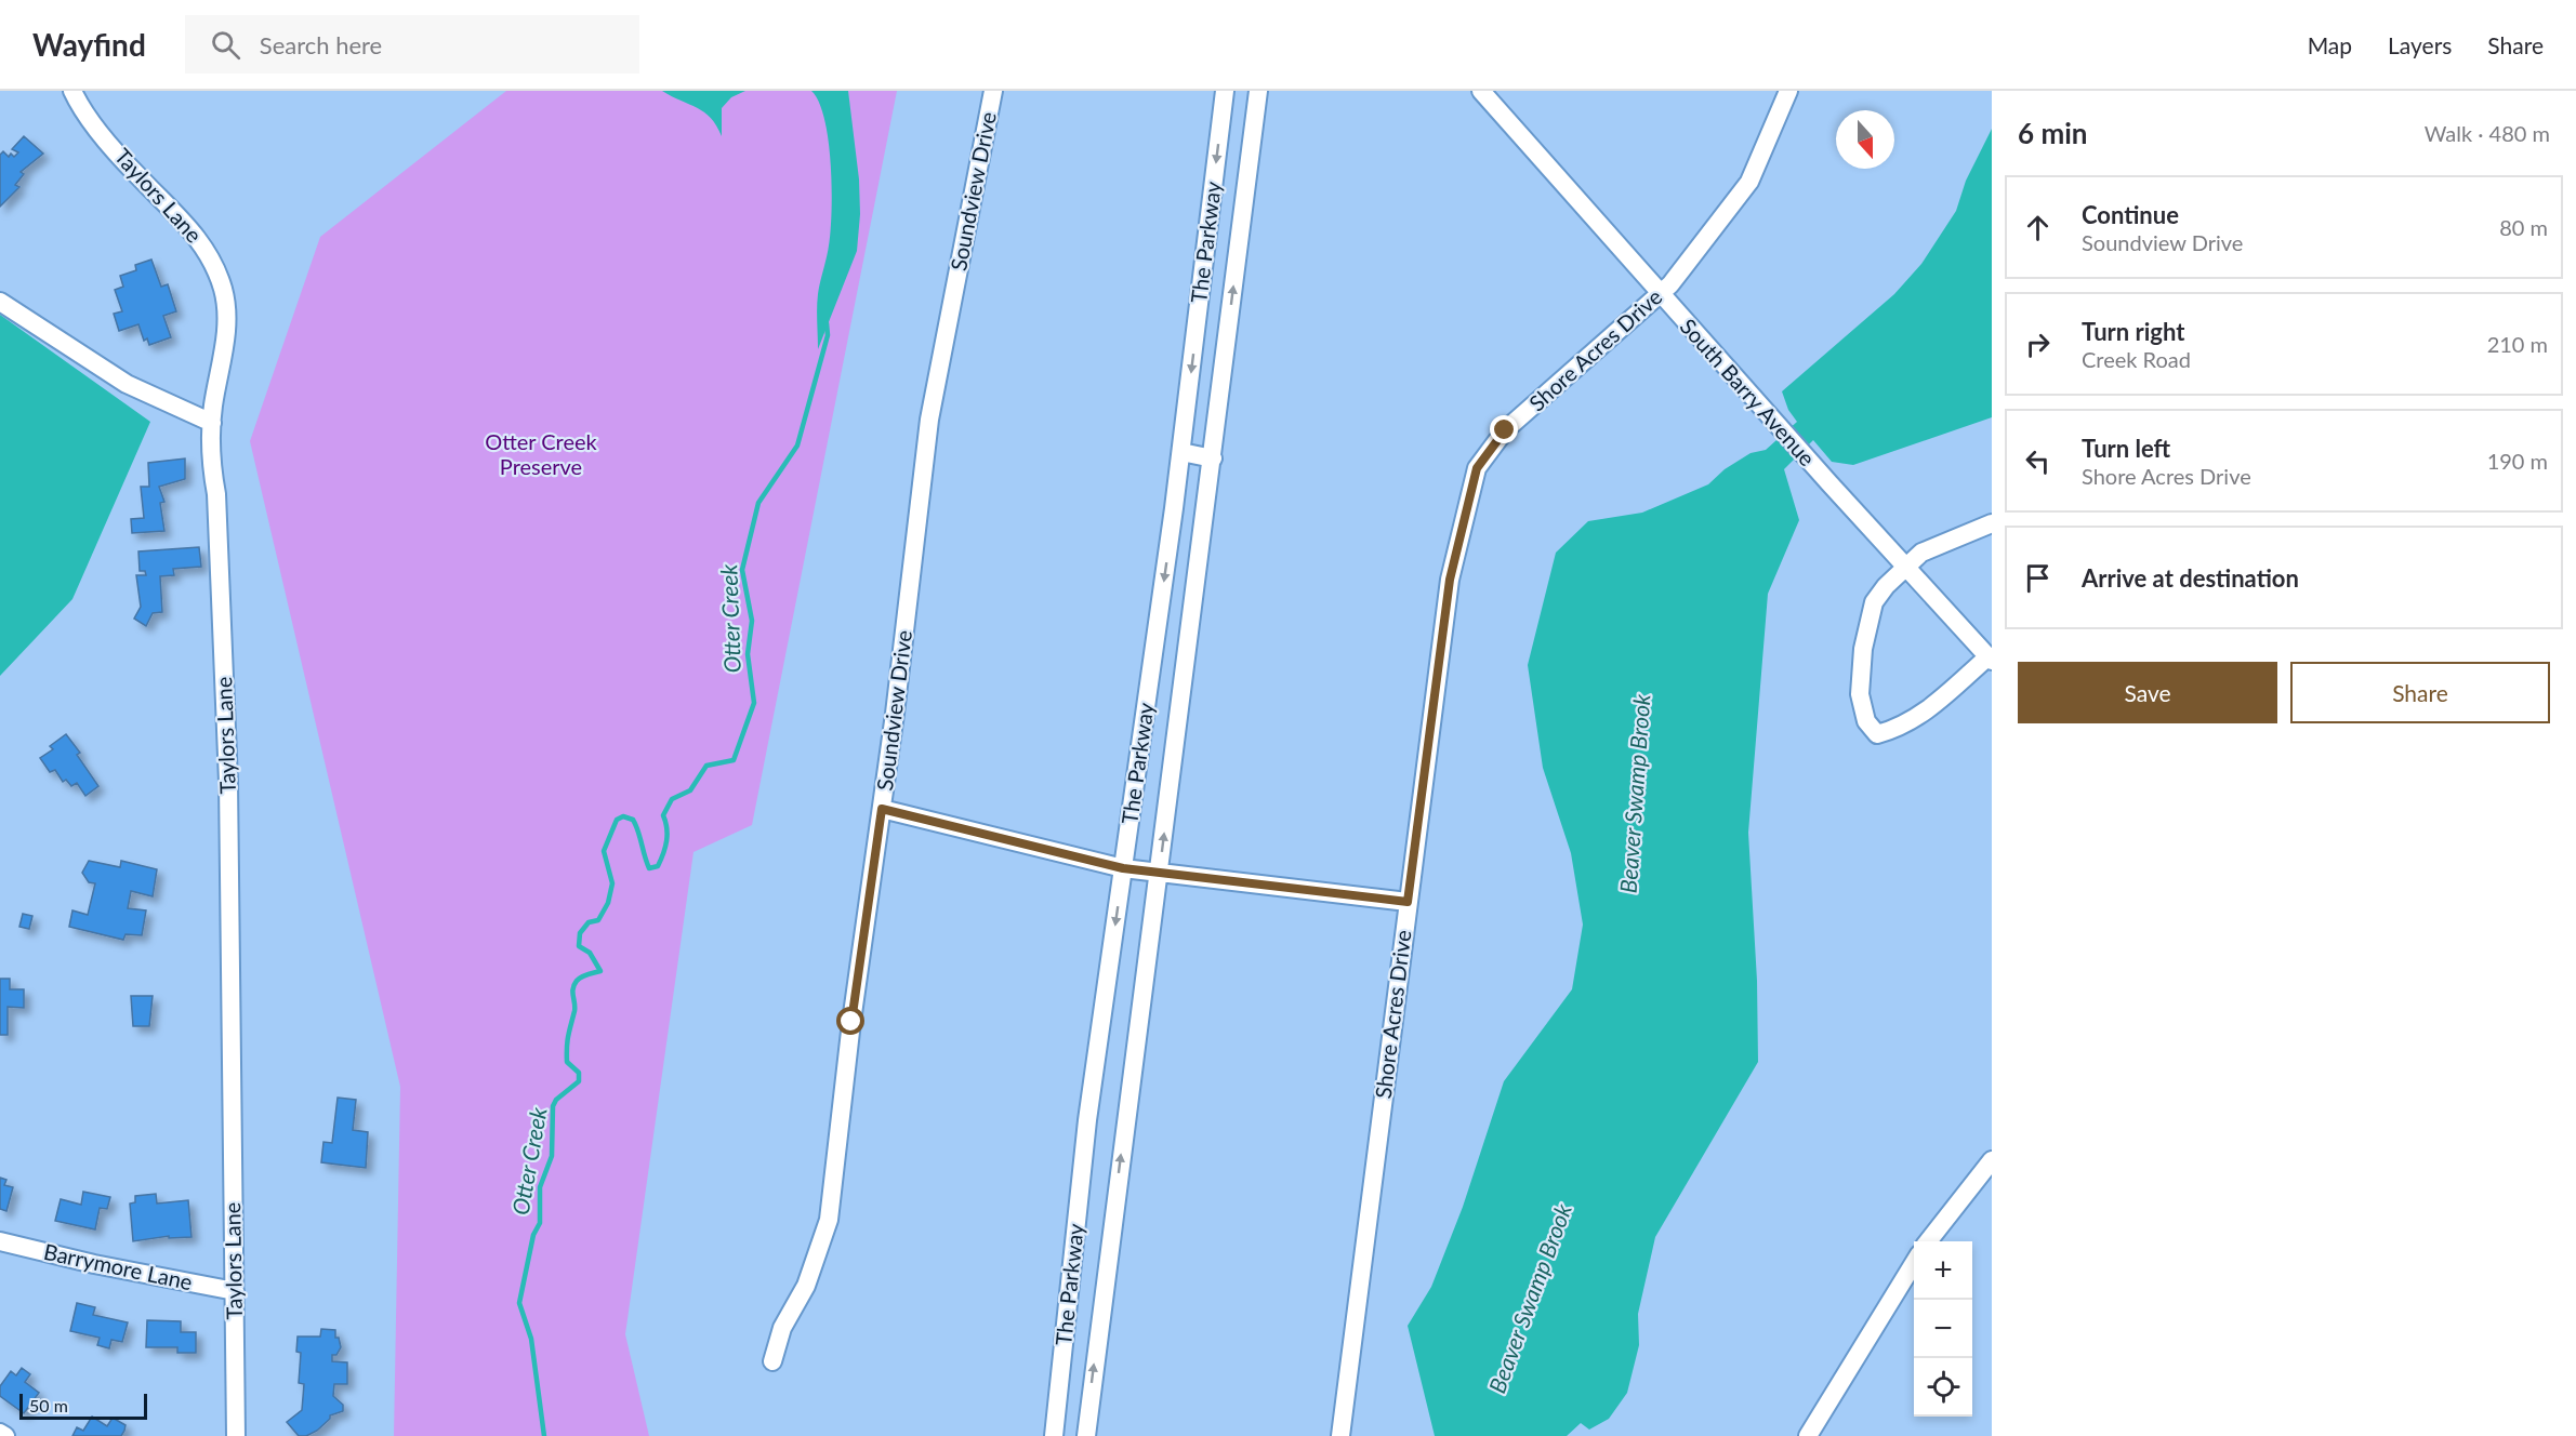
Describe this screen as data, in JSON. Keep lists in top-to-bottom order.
{
  "streets": {
    "street": [
      "Soundview Drive",
      "Taylors Lane",
      "The Parkway",
      "Shore Acres Drive",
      "South Barry Avenue",
      "Barrymore Lane"
    ]
  },
  "crossings": [
    ["Taylors Lane", "Barrymore Lane"],
    ["Shore Acres Drive", "South Barry Avenue"]
  ],
  "water": ["Otter Creek", "Beaver Swamp Brook"],
  "parks": ["Otter Creek Preserve"],
  "scale_bar": "50 m",
  "north": "bottom",
  "page": {
    "header": "Wayfind",
    "search": "Search here",
    "nav": ["Map", "Layers", "Share"],
    "heading": ["6 min", "Walk · 480 m"],
    "list": [
      ["Continue", "Soundview Drive", "80 m"],
      ["Turn right", "Creek Road", "210 m"],
      ["Turn left", "Shore Acres Drive", "190 m"],
      "Arrive at destination"
    ],
    "buttons": ["Save", "Share"],
    "map_buttons": ["+", "−"],
    "scale": "50 m"
  }
}
